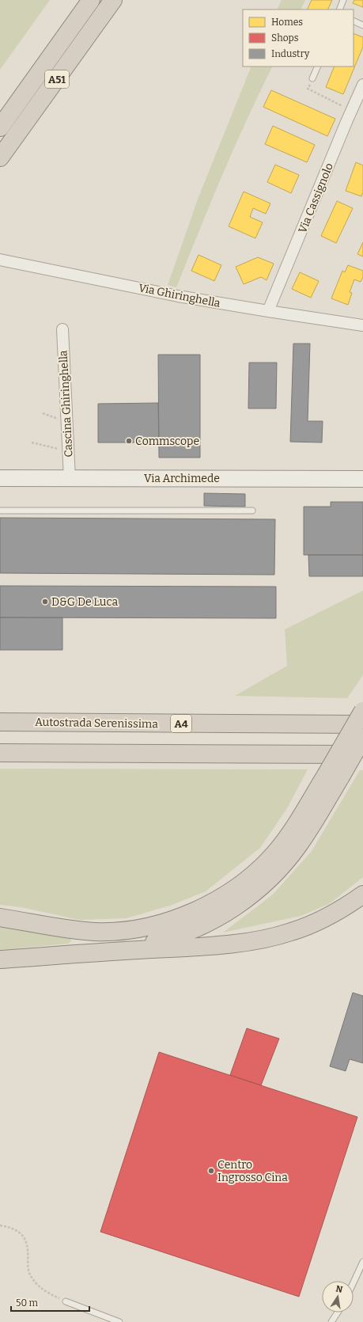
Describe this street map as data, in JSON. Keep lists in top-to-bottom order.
{
  "streets": {
    "highway": ["A51", "Autostrada Serenissima", "A4"],
    "street": [
      "Via Cassignolo",
      "Via Ghiringhella",
      "Cascina Ghiringhella",
      "Via Archimede"
    ]
  },
  "crossings": [
    ["Via Cassignolo", "Via Ghiringhella"],
    ["Cascina Ghiringhella", "Via Archimede"]
  ],
  "places": ["Commscope", "D&G De Luca", "Centro Ingrosso Cina"],
  "legend": ["Homes", "Shops", "Industry"],
  "scale_bar": "50 m",
  "north": "top"
}
